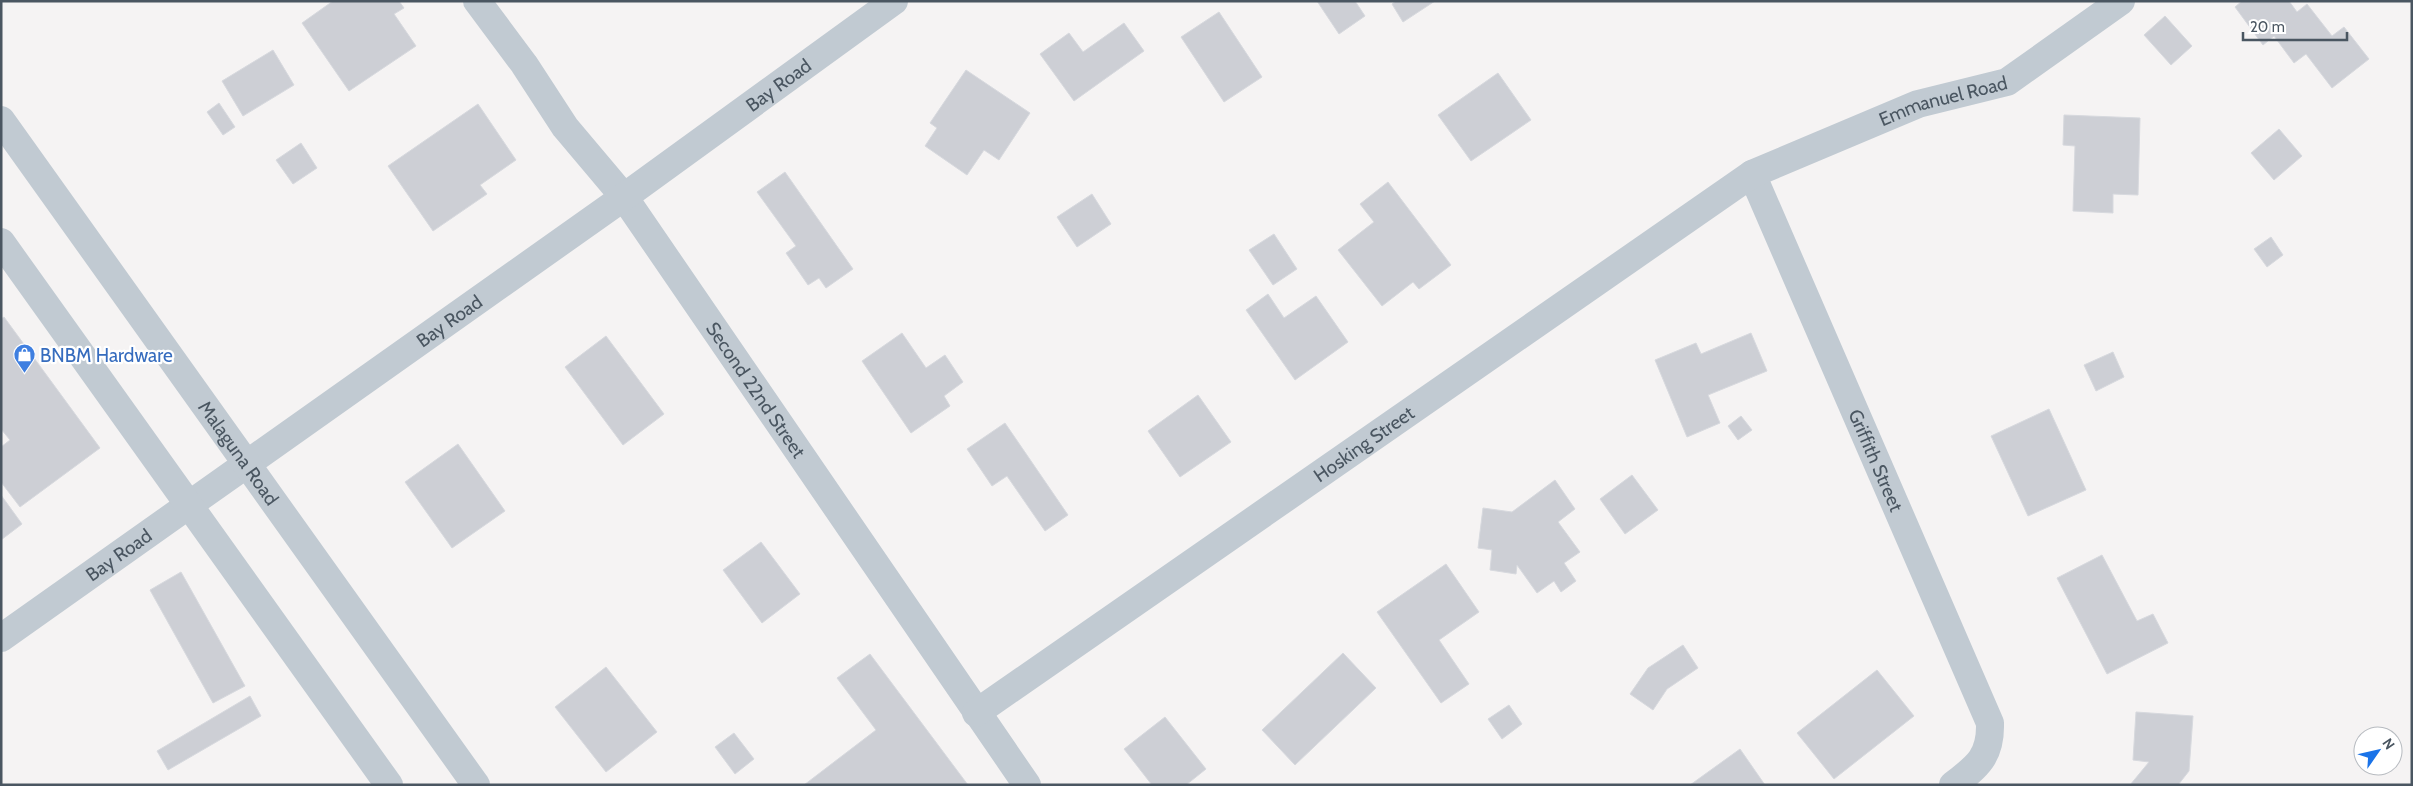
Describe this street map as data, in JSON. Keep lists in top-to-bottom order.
{
  "streets": {
    "street": [
      "Bay Road",
      "Emmanuel Road",
      "Second 22nd Street",
      "Hosking Street",
      "Malaguna Road",
      "Griffith Street"
    ]
  },
  "crossings": [
    ["Bay Road", "Second 22nd Street"],
    ["Bay Road", "Malaguna Road"],
    ["Emmanuel Road", "Hosking Street"],
    ["Emmanuel Road", "Griffith Street"],
    ["Second 22nd Street", "Hosking Street"],
    ["Hosking Street", "Griffith Street"]
  ],
  "places": {
    "shop": ["BNBM Hardware"]
  },
  "scale_bar": "20 m",
  "north": "top right"
}
